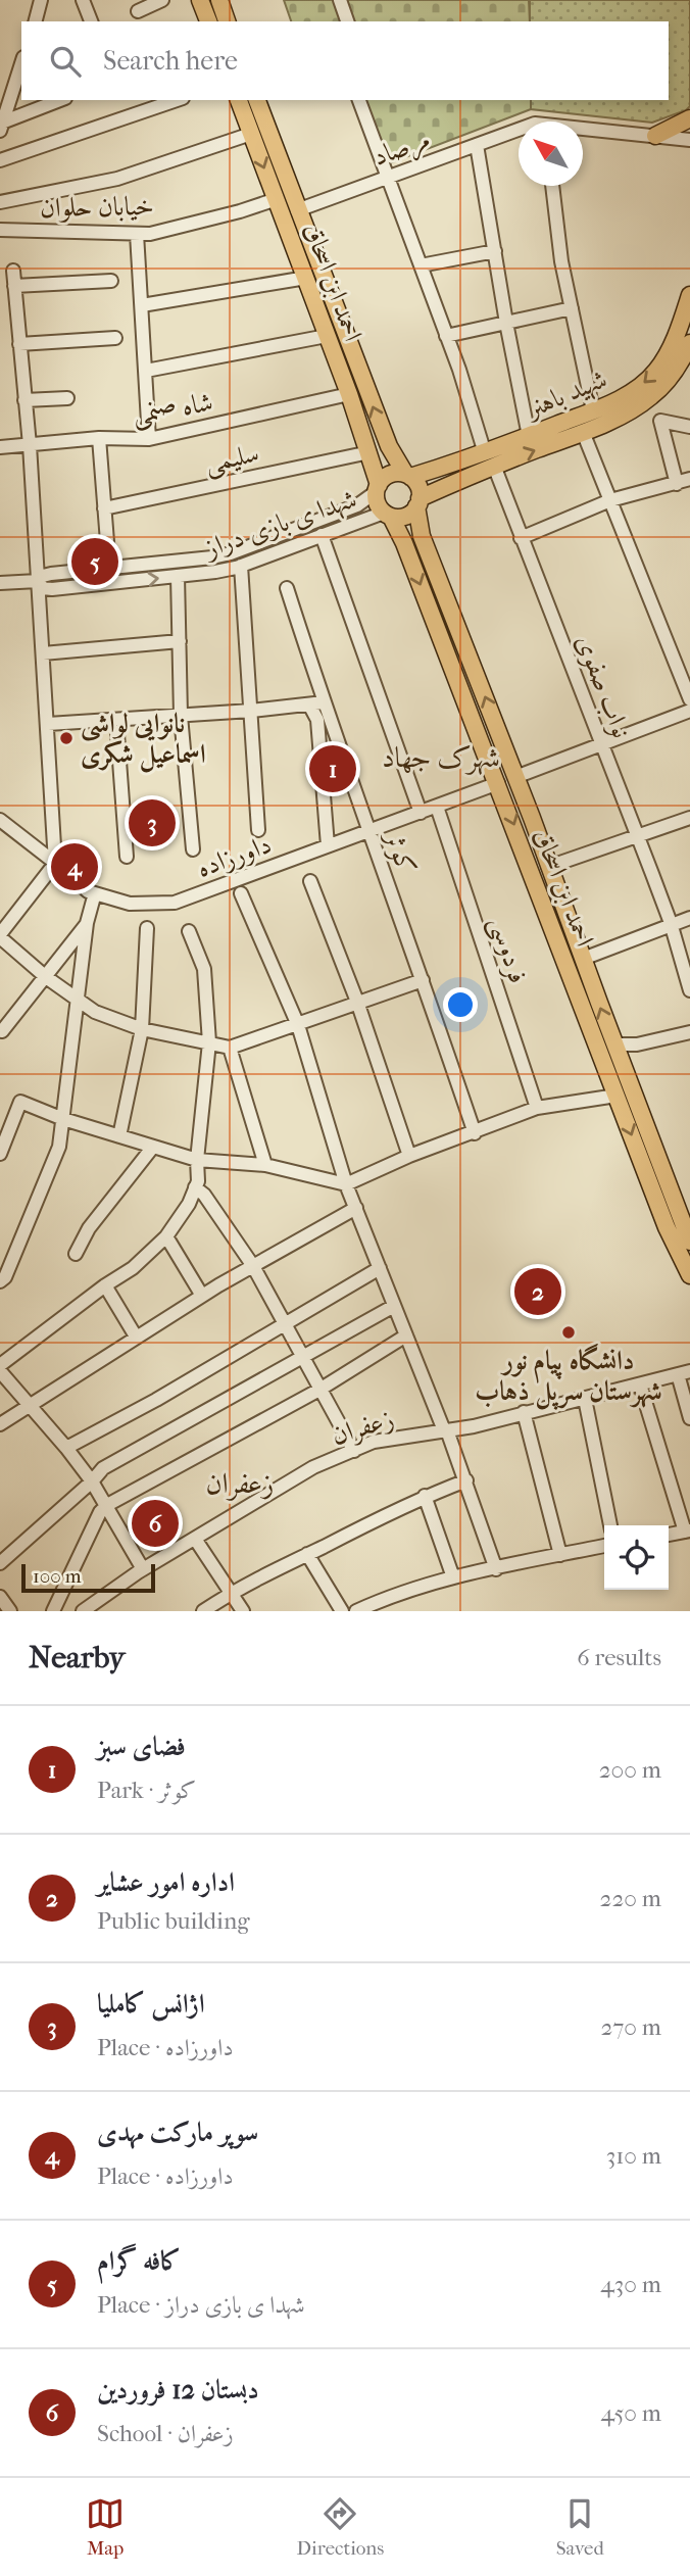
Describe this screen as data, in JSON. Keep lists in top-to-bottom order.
{
  "streets": {
    "main road": ["احمد ابن اسحاق", "شهید باهنر"],
    "street": [
      "مرصاد",
      "خیابان حلوان",
      "شاه صنمی",
      "سلیمی",
      "شهدا ی بازی دراز",
      "نواب صفوی",
      "کوثر",
      "داورزاده",
      "فردوسی",
      "زعفران"
    ]
  },
  "crossings": [
    ["مرصاد", "احمد ابن اسحاق"],
    ["مرصاد", "نواب صفوی"],
    ["خیابان حلوان", "احمد ابن اسحاق"],
    ["احمد ابن اسحاق", "شهید باهنر"],
    ["احمد ابن اسحاق", "شاه صنمی"],
    ["احمد ابن اسحاق", "سلیمی"],
    ["احمد ابن اسحاق", "شهدا ی بازی دراز"],
    ["احمد ابن اسحاق", "داورزاده"],
    ["شهید باهنر", "شهدا ی بازی دراز"],
    ["شهید باهنر", "نواب صفوی"],
    ["کوثر", "داورزاده"],
    ["داورزاده", "فردوسی"]
  ],
  "districts": ["شهرک جهاد", "زعفران"],
  "places": ["نانوایی لواشی اسماعیل شکری", "دانشگاه پیام نور شهرستان سرپل ذهاب"],
  "scale_bar": "100 m",
  "north": "top left",
  "page": {
    "search": "Search here",
    "pins": [
      "5",
      "1",
      "3",
      "4",
      "2",
      "6"
    ],
    "scale": "100 m",
    "heading": ["Nearby", "6 results"],
    "list": [
      {
        "mark": "1",
        "name": "فضای سبز",
        "note": "Park · کوثر",
        "value": "200 m"
      },
      {
        "mark": "2",
        "name": "اداره امور عشایر",
        "note": "Public building",
        "value": "220 m"
      },
      {
        "mark": "3",
        "name": "اژانس کاملیا",
        "note": "Place · داورزاده",
        "value": "270 m"
      },
      {
        "mark": "4",
        "name": "سوپر مارکت مهدی",
        "note": "Place · داورزاده",
        "value": "310 m"
      },
      {
        "mark": "5",
        "name": "کافه گرام",
        "note": "Place · شهدا ی بازی دراز",
        "value": "430 m"
      },
      {
        "mark": "6",
        "name": "دبستان 12 فروردین",
        "note": "School · زعفران",
        "value": "450 m"
      }
    ],
    "nav": ["Map", "Directions", "Saved"]
  }
}
